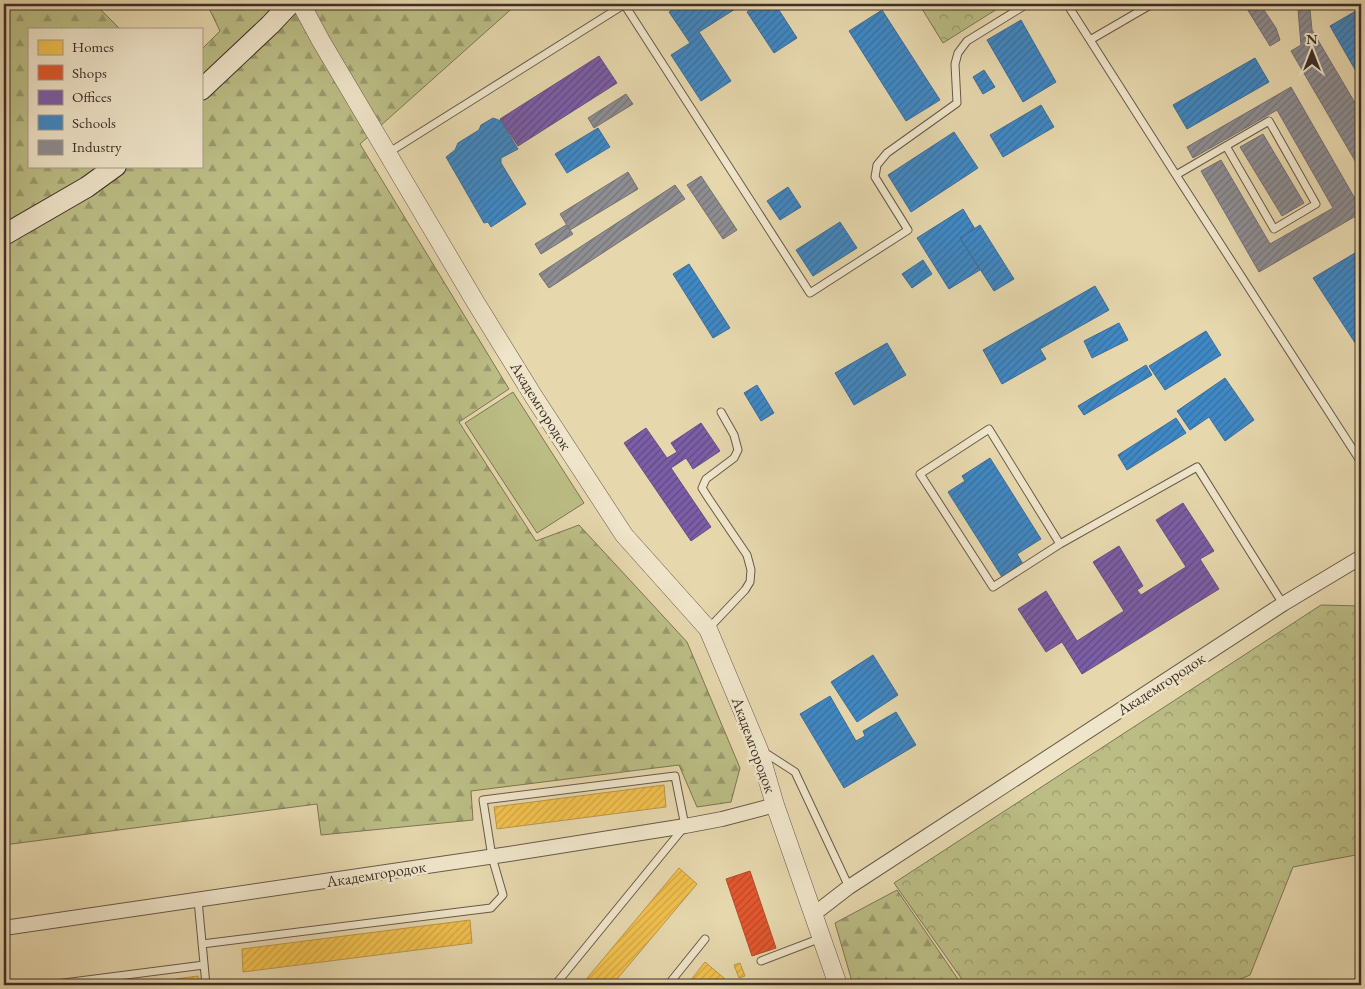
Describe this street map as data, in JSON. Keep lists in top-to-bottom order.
{
  "streets": {
    "street": ["Академгородок"]
  },
  "legend": [
    "Homes",
    "Shops",
    "Offices",
    "Schools",
    "Industry"
  ],
  "north": "top"
}
